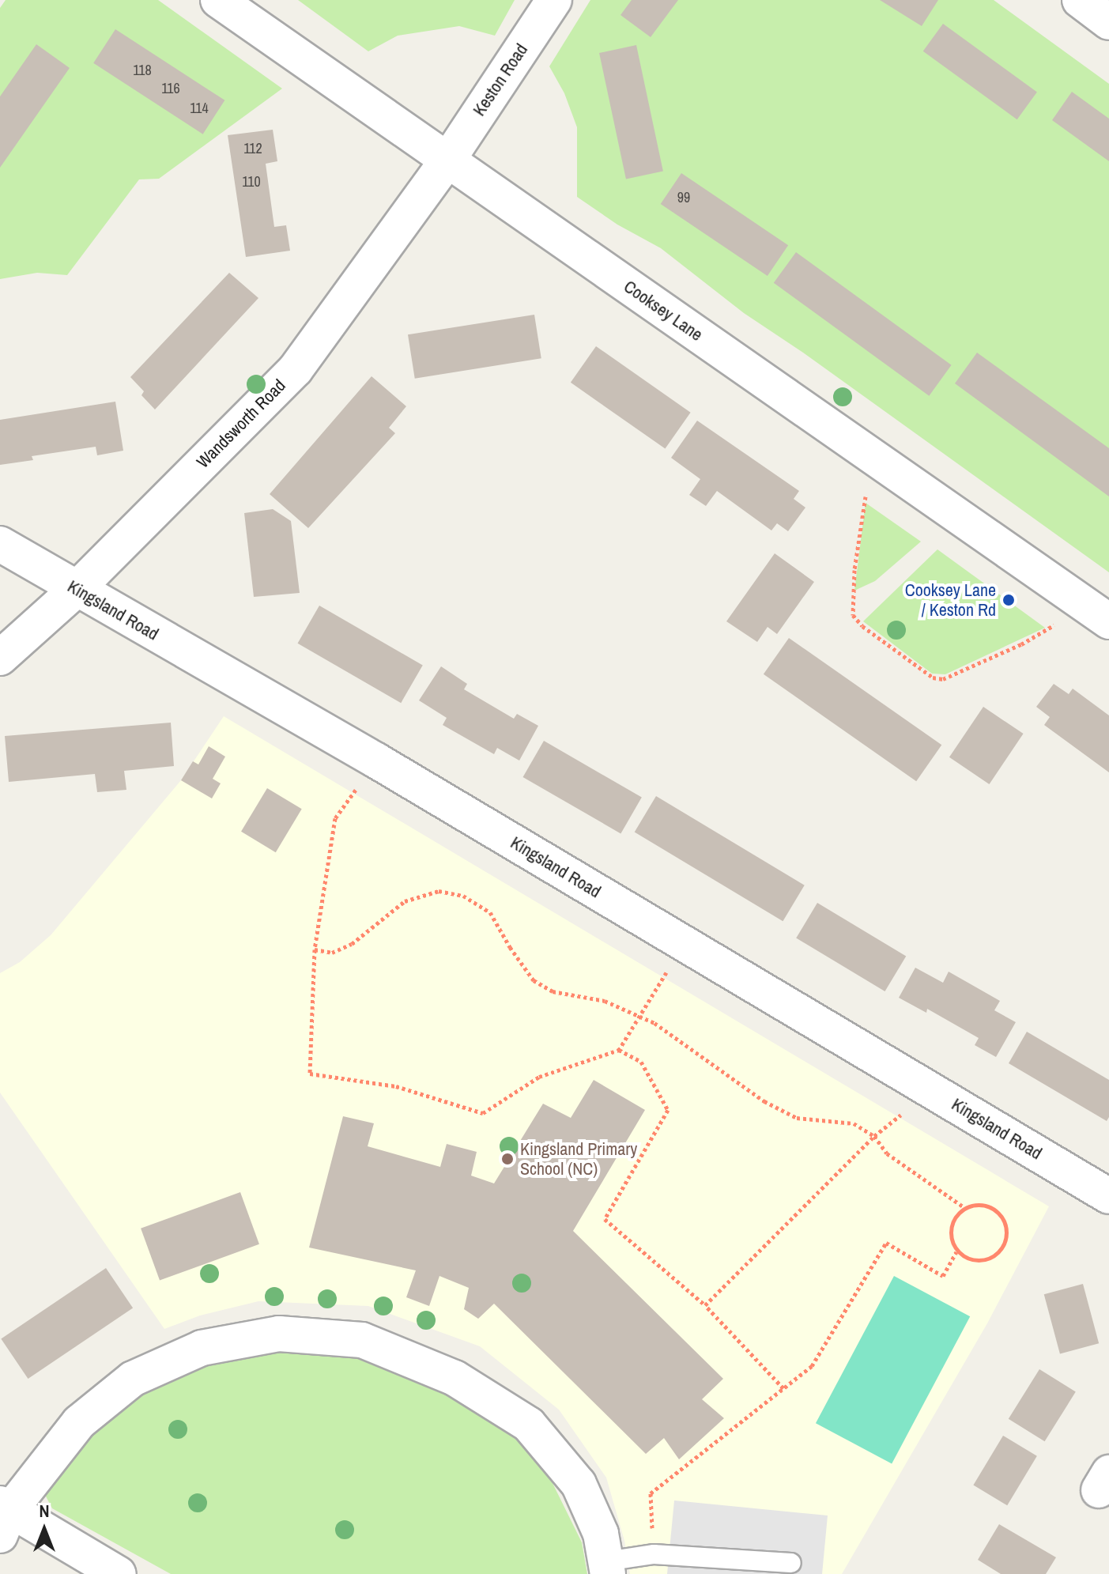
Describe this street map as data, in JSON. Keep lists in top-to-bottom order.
{
  "streets": {
    "street": [
      "Keston Road",
      "Cooksey Lane",
      "Wandsworth Road",
      "Kingsland Road"
    ]
  },
  "crossings": [
    ["Keston Road", "Cooksey Lane"],
    ["Keston Road", "Wandsworth Road"],
    ["Cooksey Lane", "Wandsworth Road"],
    ["Wandsworth Road", "Kingsland Road"]
  ],
  "places": ["Cooksey Lane / Keston Rd", "Kingsland Primary School (NC)"],
  "house_numbers": [
    "118",
    "116",
    "114",
    "112",
    "110",
    "99"
  ],
  "north": "top"
}
